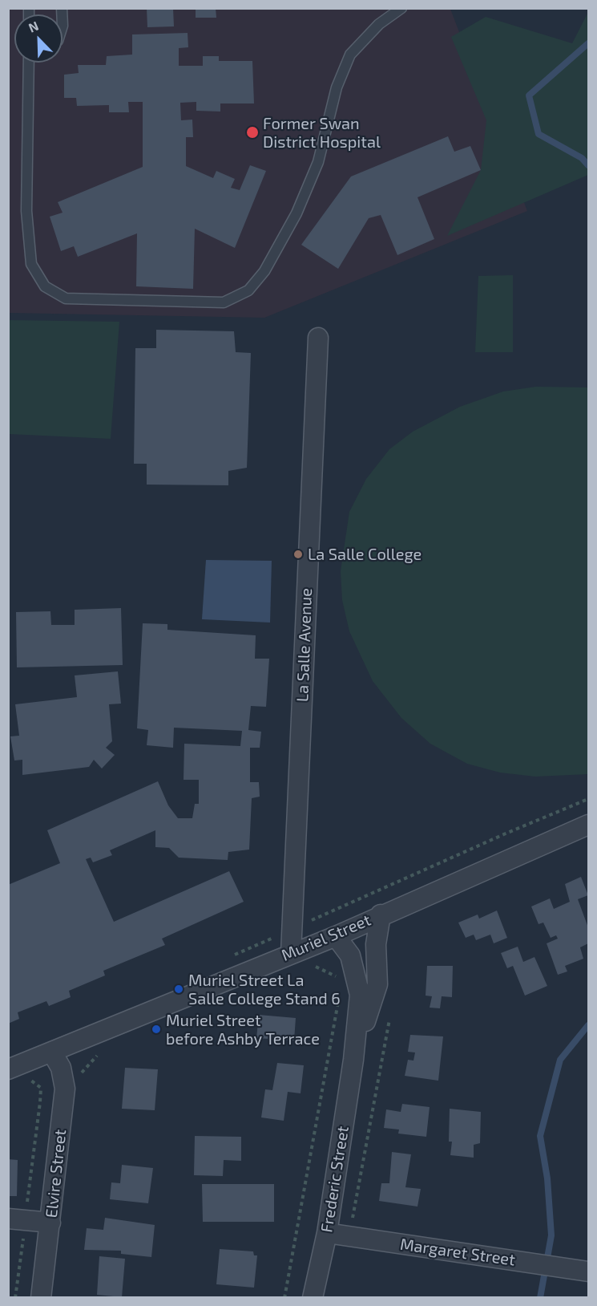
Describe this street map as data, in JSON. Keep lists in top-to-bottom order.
{
  "streets": {
    "street": [
      "La Salle Avenue",
      "Muriel Street",
      "Elvire Street",
      "Frederic Street",
      "Margaret Street"
    ]
  },
  "crossings": [
    ["La Salle Avenue", "Muriel Street"],
    ["Muriel Street", "Elvire Street"],
    ["Muriel Street", "Frederic Street"],
    ["Frederic Street", "Margaret Street"]
  ],
  "places": [
    "Former Swan District Hospital",
    "La Salle College",
    "Muriel Street La Salle College Stand 6",
    "Muriel Street before Ashby Terrace"
  ],
  "north": "top left"
}
